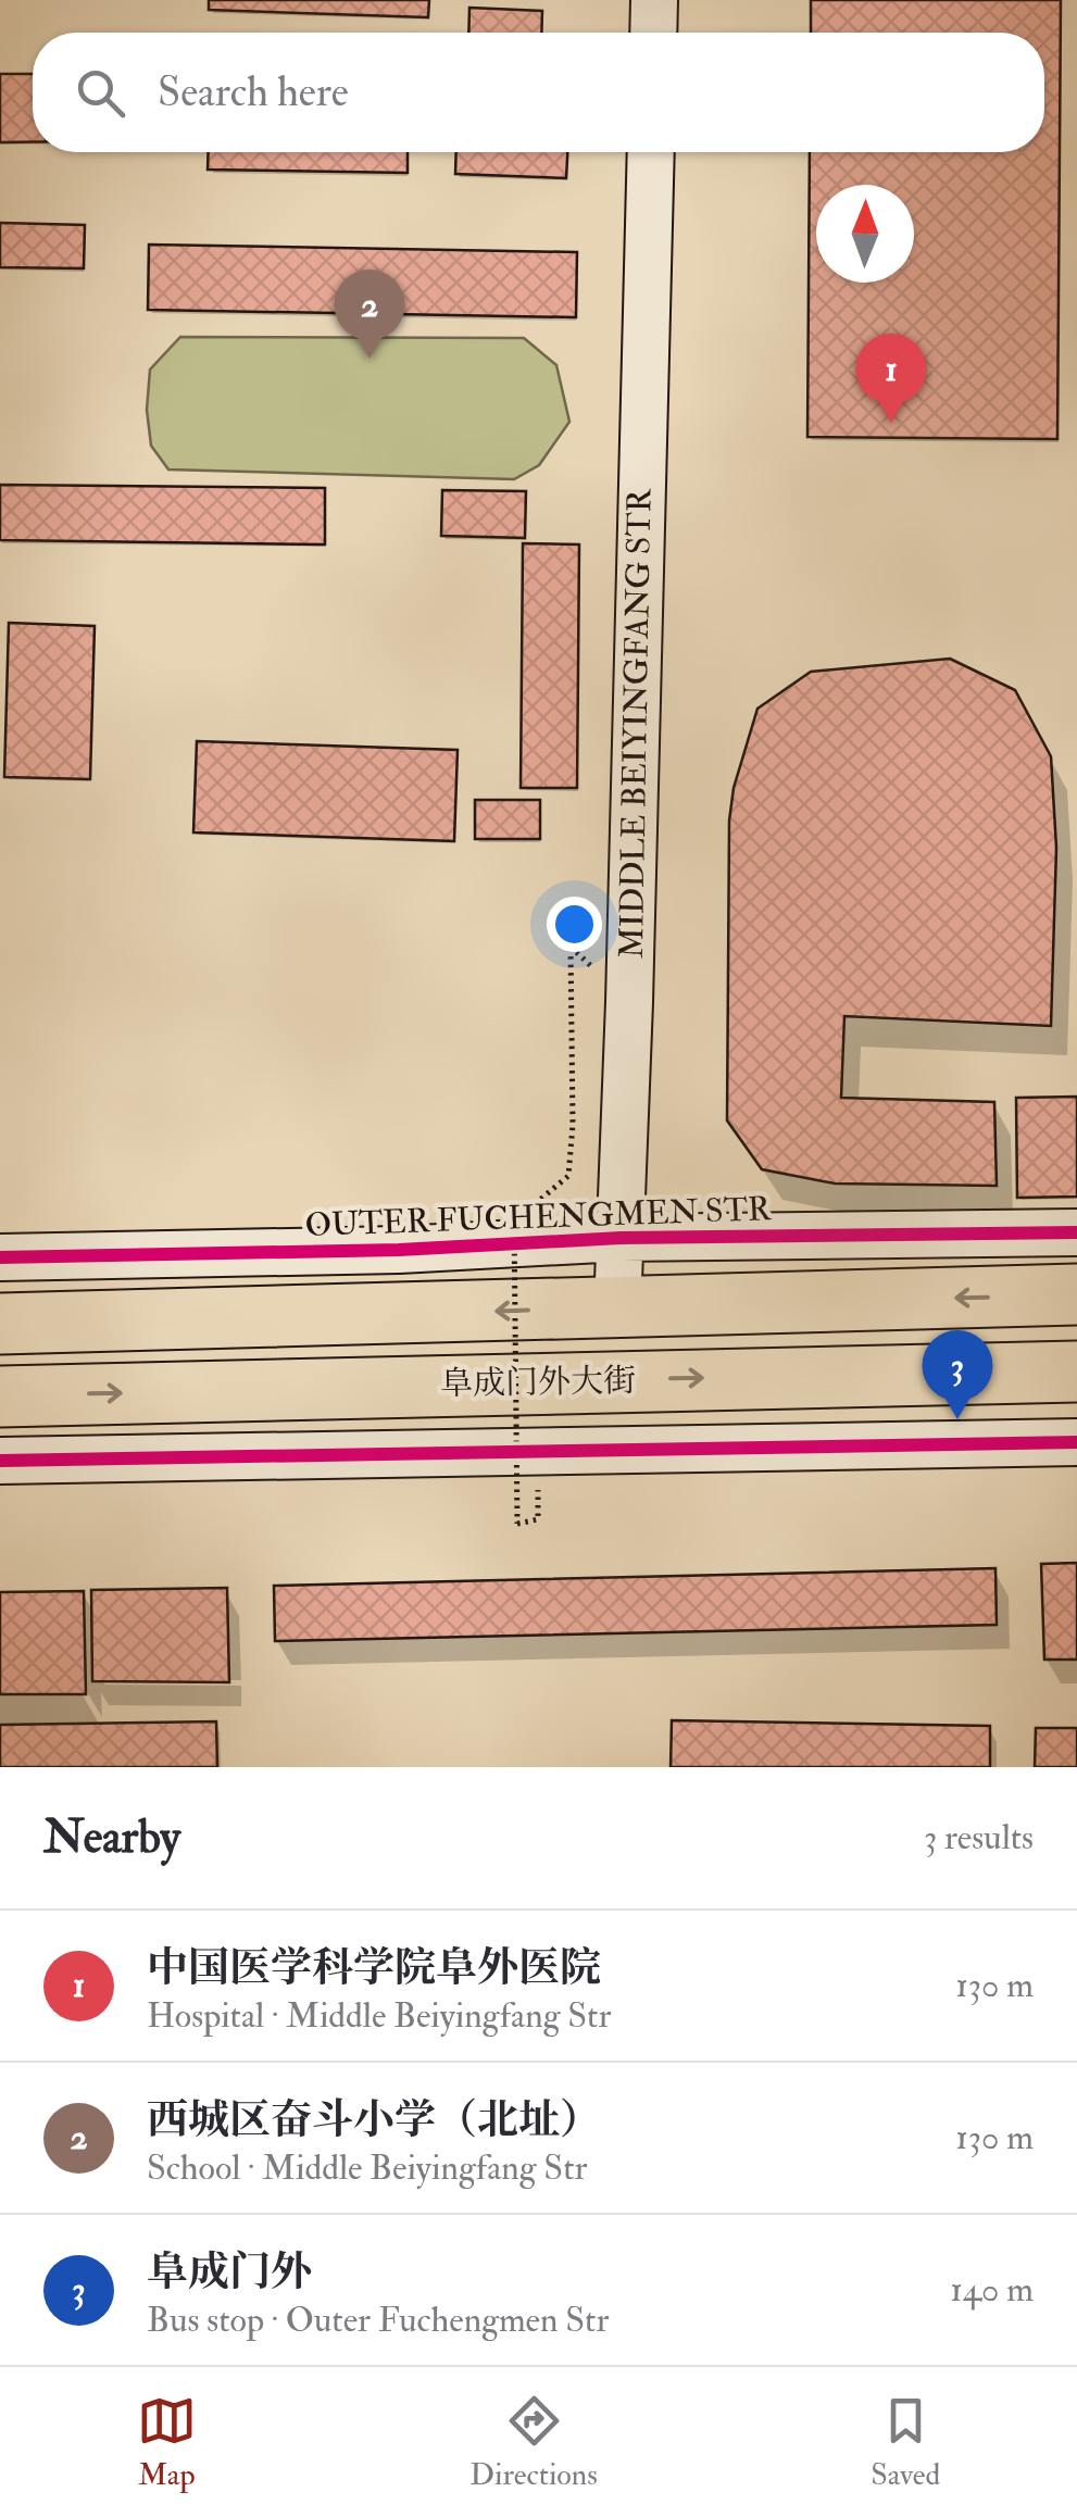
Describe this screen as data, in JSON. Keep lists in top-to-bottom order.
{
  "streets": {
    "highway": ["阜成门外大街"],
    "street": ["MIDDLE BEIYINGFANG STR", "OUTER FUCHENGMEN STR"]
  },
  "crossings": [
    ["MIDDLE BEIYINGFANG STR", "OUTER FUCHENGMEN STR"]
  ],
  "north": "top",
  "page": {
    "search": "Search here",
    "pins": ["2", "1", "3"],
    "heading": ["Nearby", "3 results"],
    "list": [
      {
        "mark": "1",
        "name": "中国医学科学院阜外医院",
        "note": "Hospital · Middle Beiyingfang Str",
        "value": "130 m"
      },
      {
        "mark": "2",
        "name": "西城区奋斗小学（北址）",
        "note": "School · Middle Beiyingfang Str",
        "value": "130 m"
      },
      {
        "mark": "3",
        "name": "阜成门外",
        "note": "Bus stop · Outer Fuchengmen Str",
        "value": "140 m"
      }
    ],
    "nav": ["Map", "Directions", "Saved"]
  }
}
